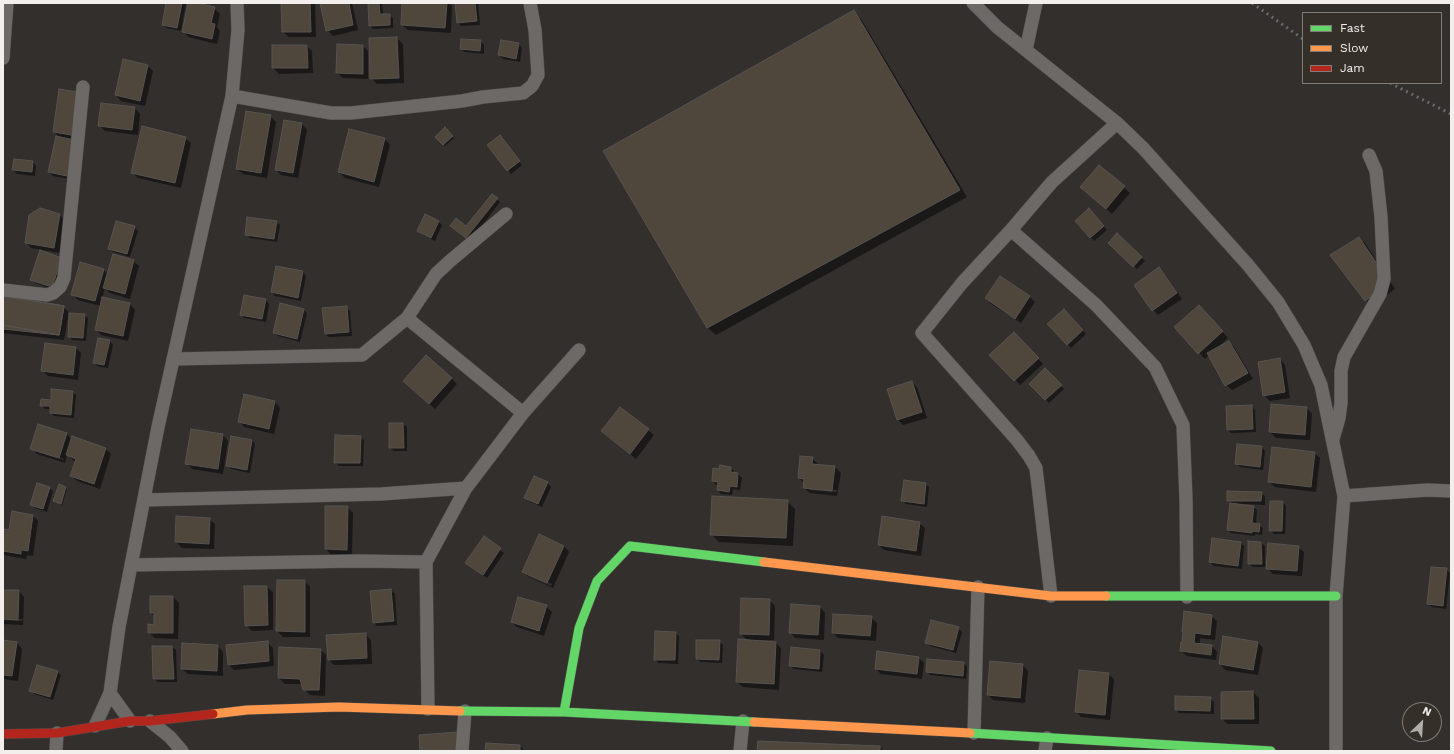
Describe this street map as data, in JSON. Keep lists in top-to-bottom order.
{
  "legend": ["Fast", "Slow", "Jam"],
  "north": "top right"
}
